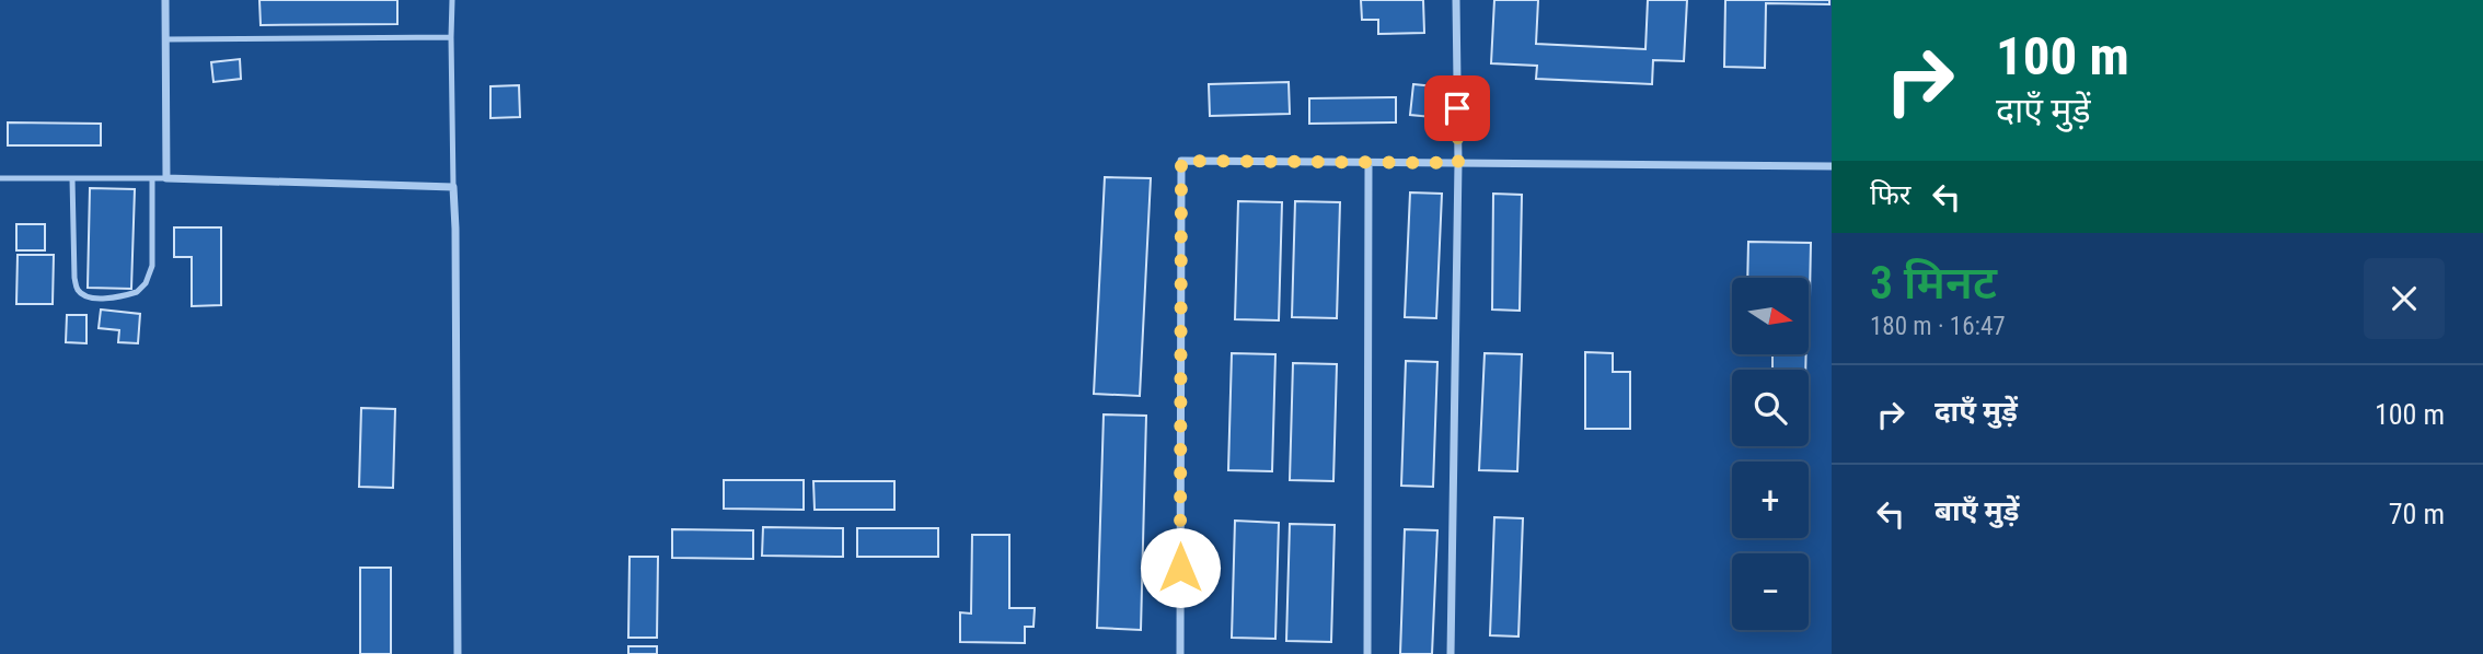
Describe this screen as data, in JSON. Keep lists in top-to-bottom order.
{
  "north": "right",
  "page": {
    "turn": ["100 m", "दाएँ मुड़ें"],
    "then": "फिर",
    "heading": ["3 मिनट", "180 m · 16:47"],
    "map_buttons": ["+", "−"],
    "list": [
      {
        "name": "दाएँ मुड़ें",
        "value": "100 m"
      },
      {
        "name": "बाएँ मुड़ें",
        "value": "70 m"
      }
    ]
  }
}
